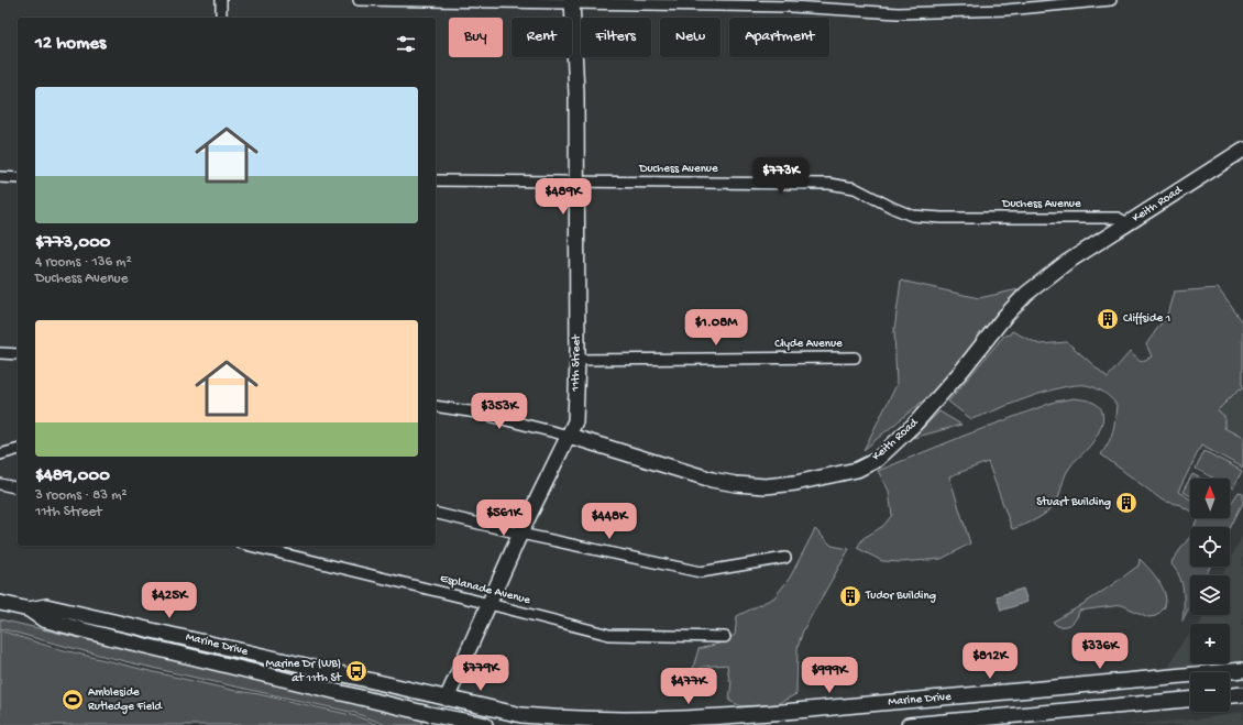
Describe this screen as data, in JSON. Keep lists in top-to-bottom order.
{
  "streets": {
    "main road": ["Keith Road", "11th Street", "Marine Drive"],
    "street": ["Duchess Avenue", "Clyde Avenue", "Esplanade Avenue"]
  },
  "crossings": [
    ["Duchess Avenue", "Keith Road"],
    ["Duchess Avenue", "11th Street"],
    ["Keith Road", "11th Street"],
    ["Clyde Avenue", "11th Street"],
    ["11th Street", "Esplanade Avenue"],
    ["11th Street", "Marine Drive"]
  ],
  "places": {
    "building": ["Cliffside 1", "Stuart Building", "Tudor Building"],
    "bus stop": ["Marine Dr (WB) at 11th St"],
    "sports": ["Ambleside Rutledge Field"]
  },
  "north": "top",
  "page": {
    "chip": [
      "Buy",
      "Rent",
      "Filters",
      "New",
      "Apartment"
    ],
    "heading": "12 homes",
    "list": [
      {
        "name": "$773,000",
        "note": "4 rooms · 136 m² · Duchess Avenue"
      },
      {
        "name": "$489,000",
        "note": "3 rooms · 83 m² · 11th Street"
      }
    ],
    "price": [
      "$773K",
      "$489K",
      "$1.08M",
      "$353K",
      "$561K",
      "$448K",
      "$425K",
      "$336K",
      "$812K",
      "$779K",
      "$999K",
      "$477K"
    ],
    "map_buttons": ["+", "−"]
  }
}
